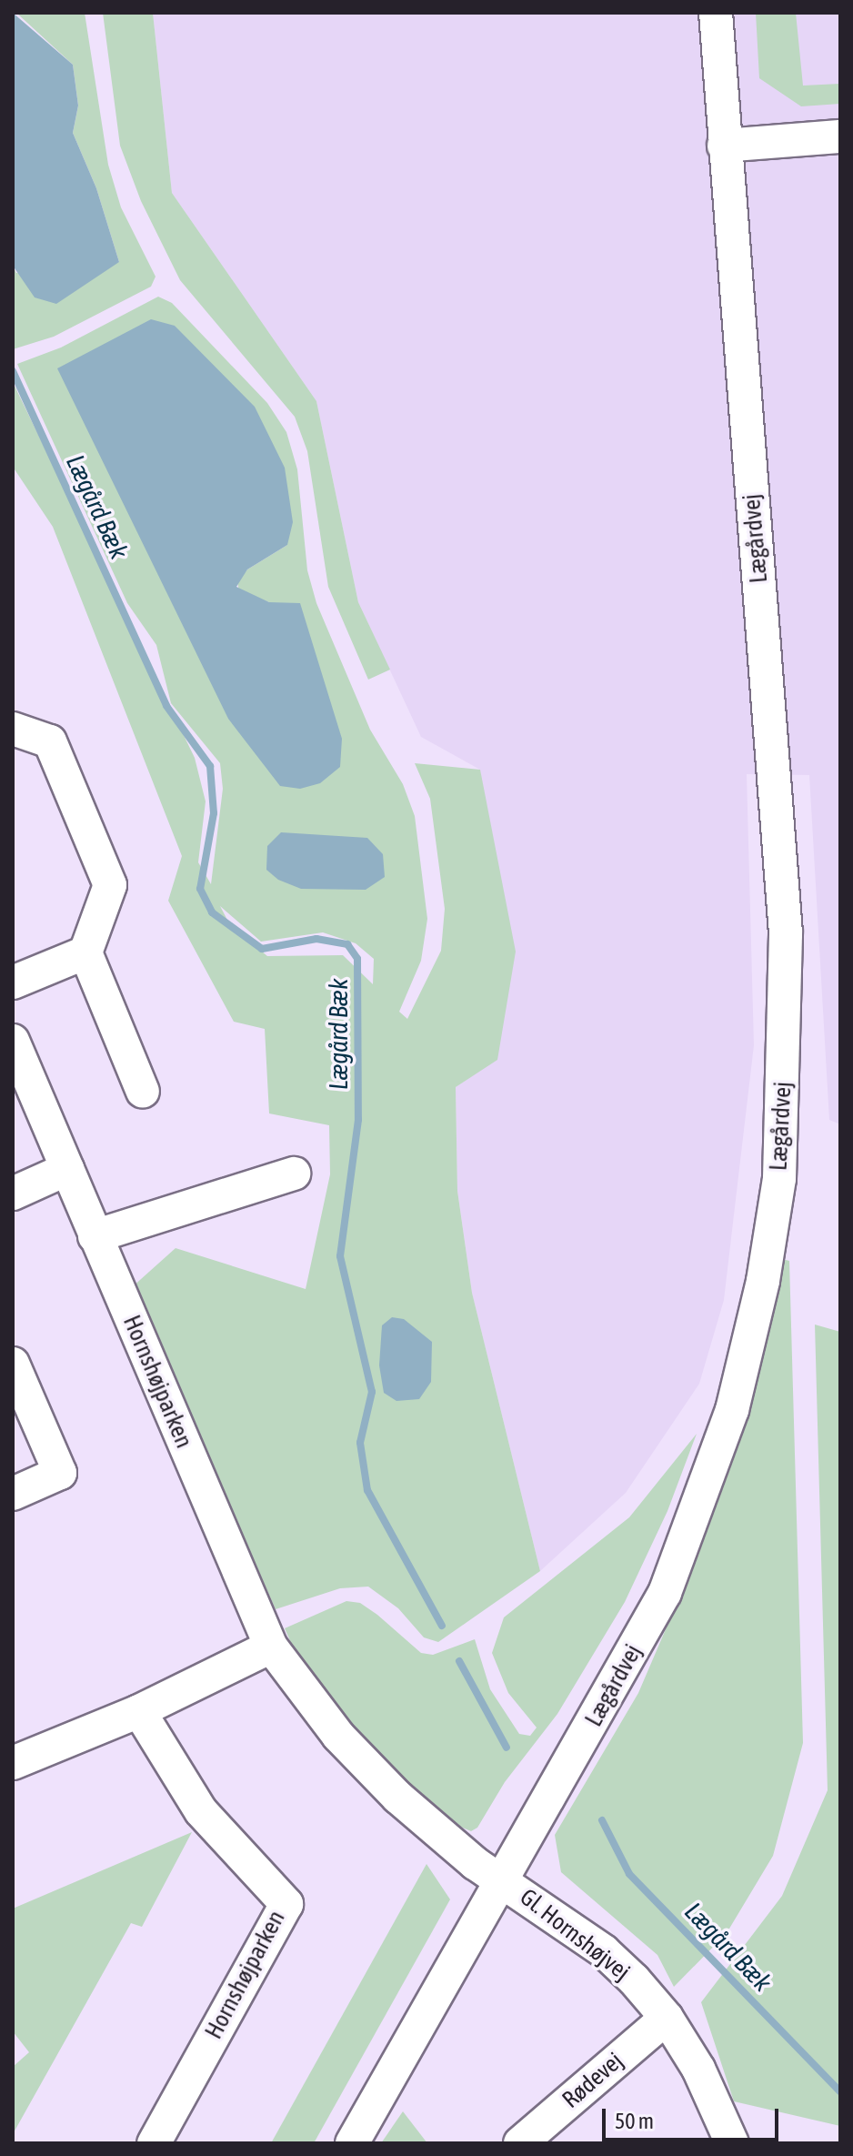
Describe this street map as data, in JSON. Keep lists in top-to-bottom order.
{
  "streets": {
    "street": [
      "Lægårdvej",
      "Hornshøjparken",
      "Gl. Hornshøjvej",
      "Rødevej"
    ]
  },
  "crossings": [
    ["Lægårdvej", "Hornshøjparken"],
    ["Lægårdvej", "Gl. Hornshøjvej"],
    ["Hornshøjparken", "Gl. Hornshøjvej"],
    ["Gl. Hornshøjvej", "Rødevej"]
  ],
  "water": ["Lægård Bæk"],
  "scale_bar": "50 m"
}
